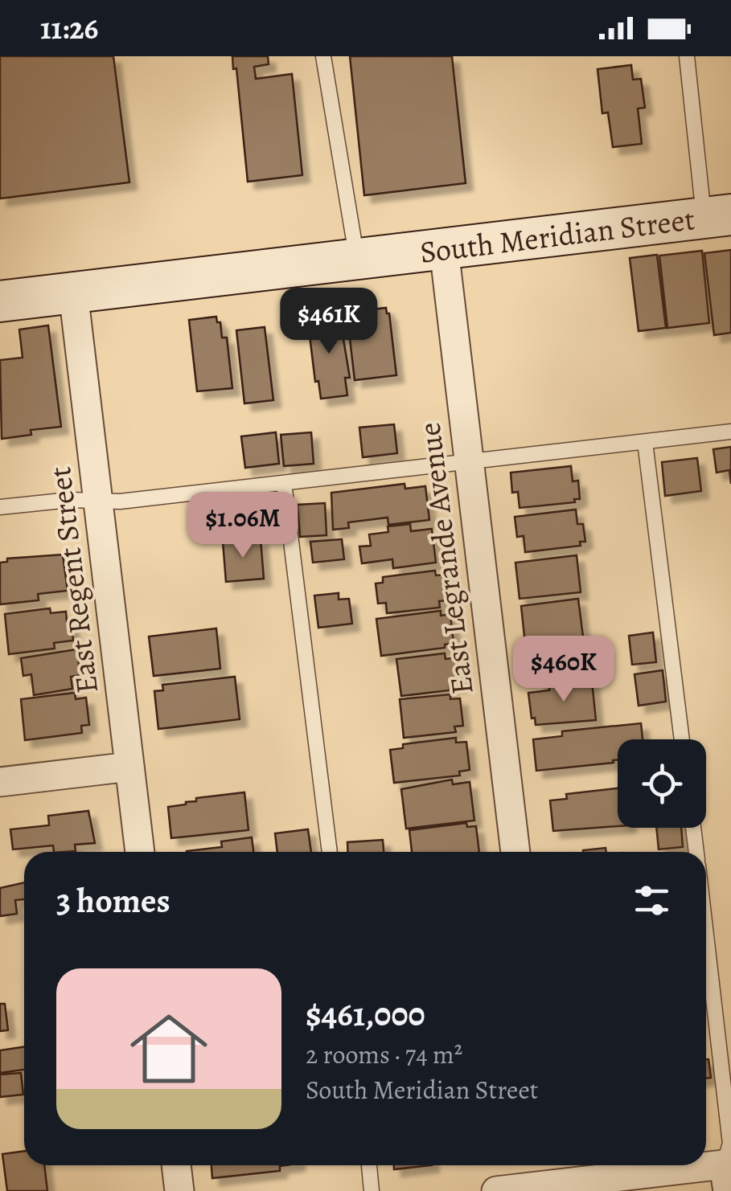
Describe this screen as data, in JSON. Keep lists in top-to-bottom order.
{
  "streets": {
    "main road": ["South Meridian Street"],
    "street": ["East Legrande Avenue", "East Regent Street"]
  },
  "crossings": [
    ["South Meridian Street", "East Legrande Avenue"],
    ["South Meridian Street", "East Regent Street"]
  ],
  "page": {
    "status": "11:26",
    "price": ["$461K", "$1.06M", "$460K"],
    "heading": "3 homes",
    "list": [
      {
        "name": "$461,000",
        "note": "2 rooms · 74 m² · South Meridian Street"
      }
    ]
  }
}
